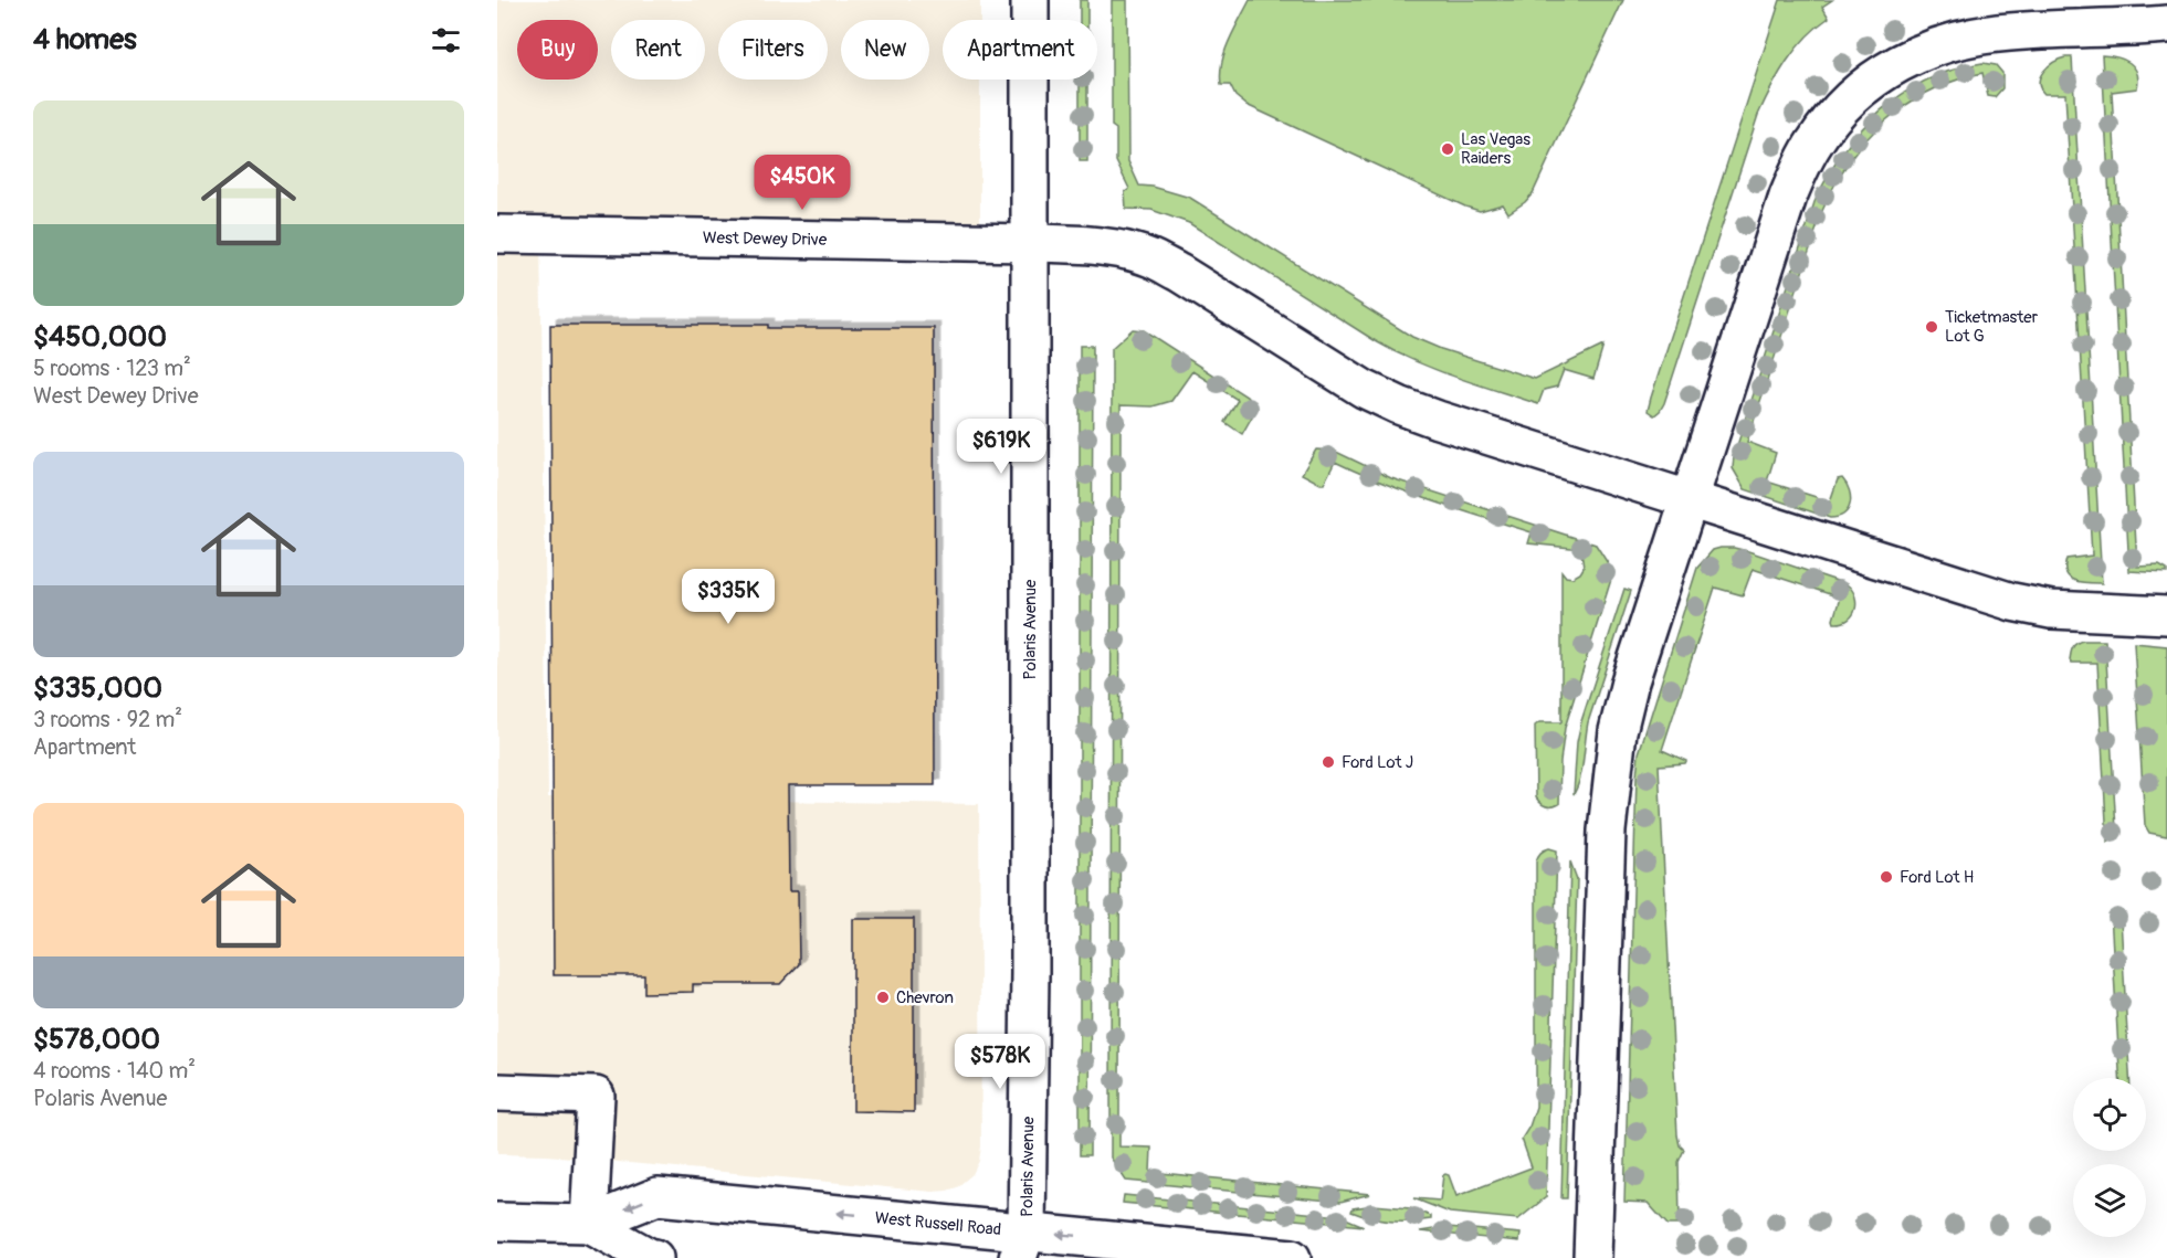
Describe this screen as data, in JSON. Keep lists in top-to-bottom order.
{
  "streets": {
    "street": ["West Dewey Drive", "Polaris Avenue", "West Russell Road"]
  },
  "crossings": [
    ["West Dewey Drive", "Polaris Avenue"],
    ["Polaris Avenue", "West Russell Road"]
  ],
  "one_way": ["West Russell Road"],
  "places": [
    "Las Vegas Raiders",
    "Ticketmaster Lot G",
    "Ford Lot J",
    "Ford Lot H",
    "Chevron"
  ],
  "page": {
    "heading": "4 homes",
    "chip": [
      "Buy",
      "Rent",
      "Filters",
      "New",
      "Apartment"
    ],
    "list": [
      {
        "name": "$450,000",
        "note": "5 rooms · 123 m² · West Dewey Drive"
      },
      {
        "name": "$335,000",
        "note": "3 rooms · 92 m² · Apartment"
      },
      {
        "name": "$578,000",
        "note": "4 rooms · 140 m² · Polaris Avenue"
      }
    ],
    "price": [
      "$450K",
      "$619K",
      "$335K",
      "$578K"
    ]
  }
}
